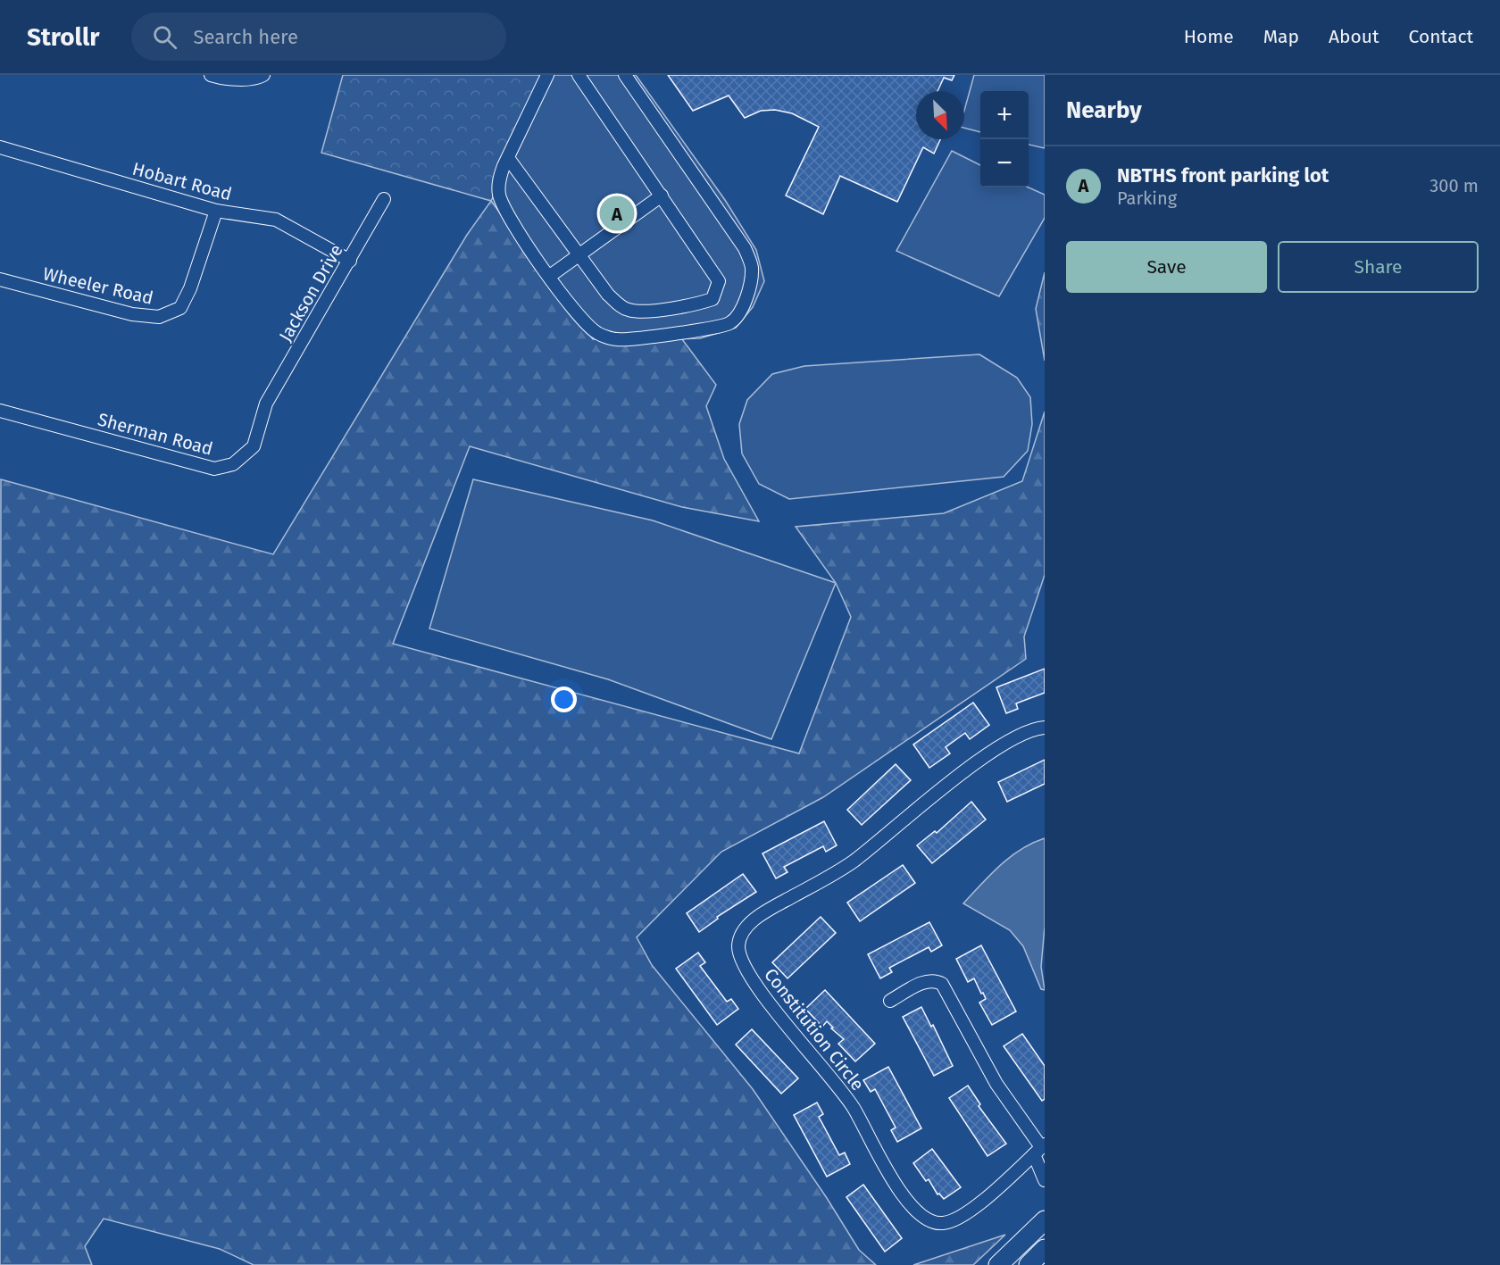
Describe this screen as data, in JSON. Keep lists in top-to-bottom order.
{
  "streets": {
    "street": [
      "Hobart Road",
      "Wheeler Road",
      "Jackson Drive",
      "Sherman Road",
      "Constitution Circle"
    ]
  },
  "crossings": [
    ["Hobart Road", "Wheeler Road"],
    ["Hobart Road", "Jackson Drive"],
    ["Jackson Drive", "Sherman Road"]
  ],
  "north": "bottom right",
  "page": {
    "header": "Strollr",
    "search": "Search here",
    "nav": [
      "Home",
      "Map",
      "About",
      "Contact"
    ],
    "heading": "Nearby",
    "map_buttons": ["+", "−"],
    "list": [
      {
        "mark": "A",
        "name": "NBTHS front parking lot",
        "note": "Parking",
        "value": "300 m"
      }
    ],
    "pins": "A",
    "buttons": ["Save", "Share"]
  }
}
